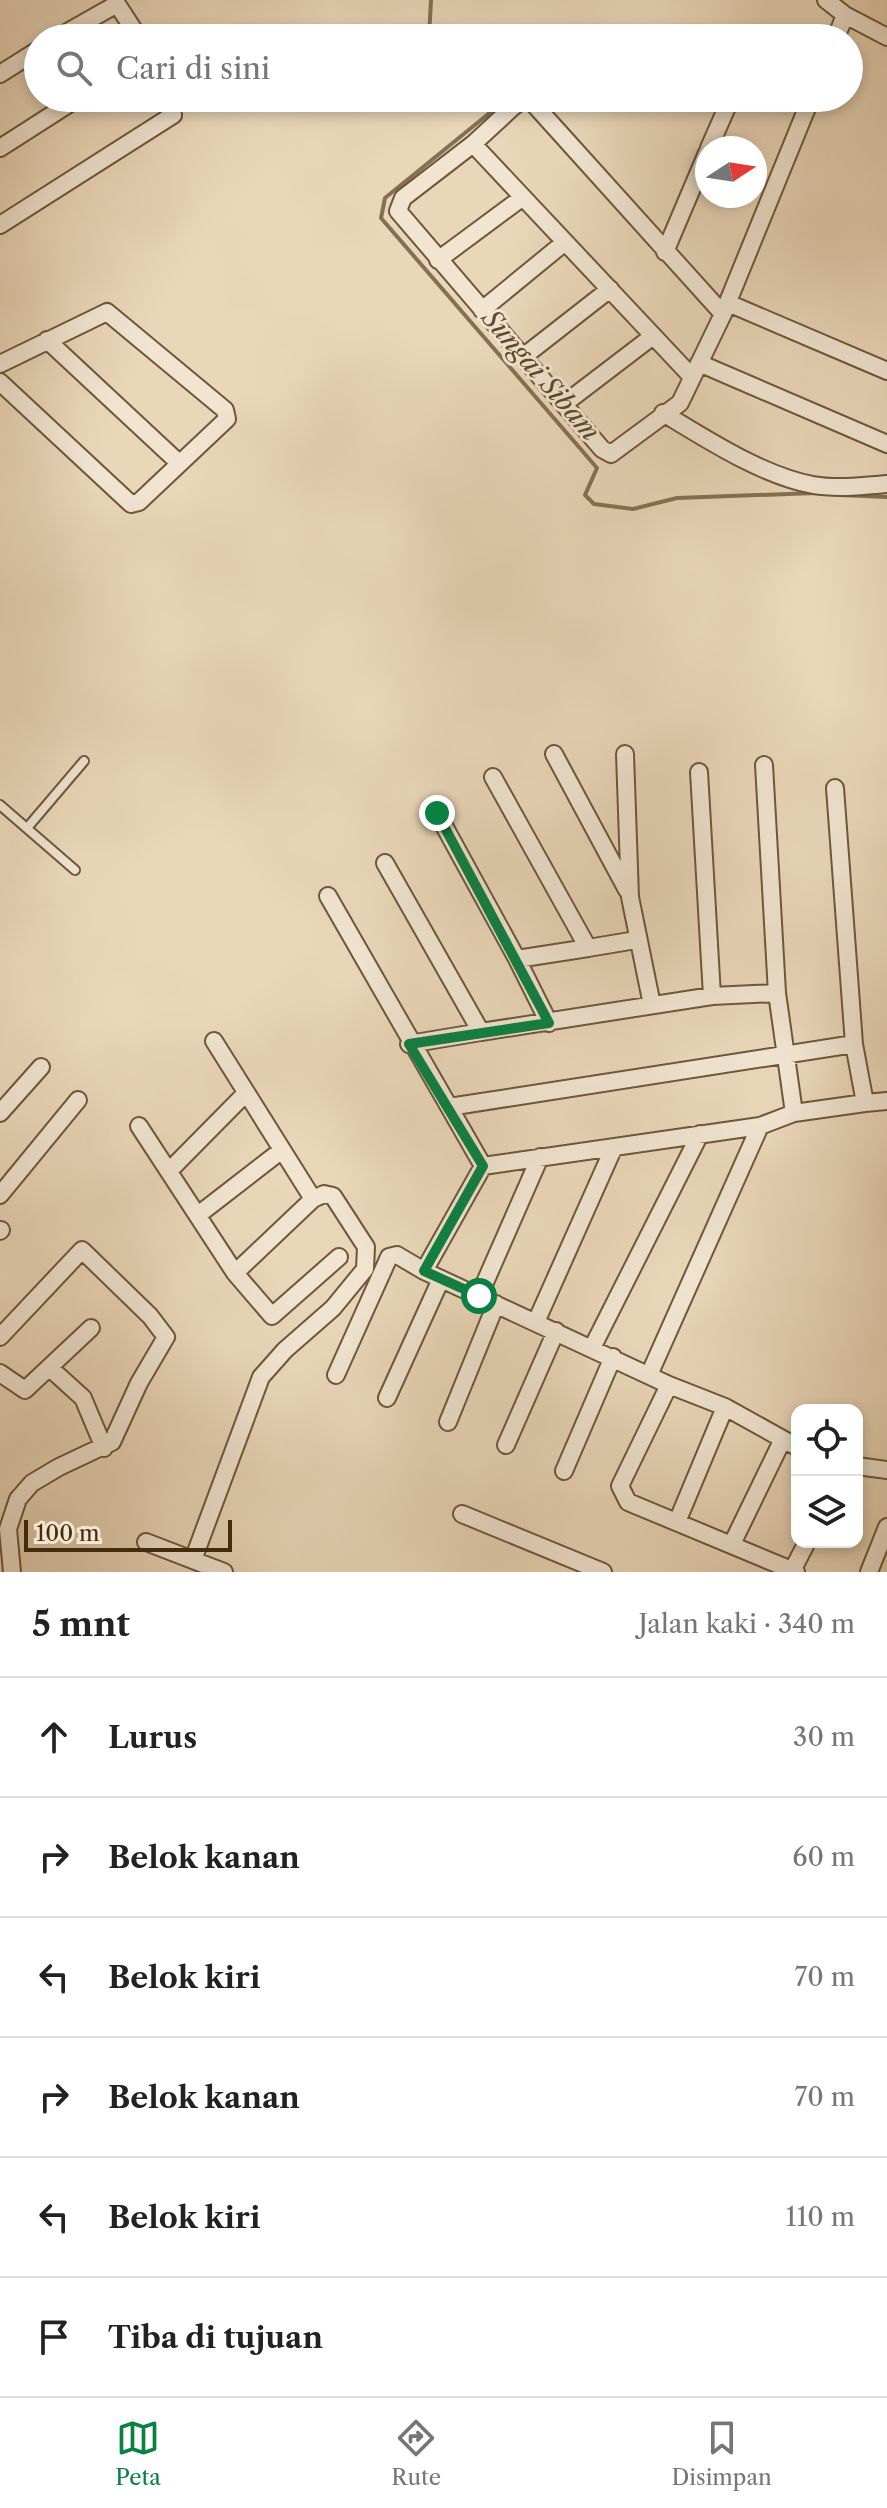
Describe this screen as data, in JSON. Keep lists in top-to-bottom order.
{
  "water": ["Sungai Sibam"],
  "scale_bar": "100 m",
  "north": "right",
  "page": {
    "search": "Cari di sini",
    "scale": "100 m",
    "heading": ["5 mnt", "Jalan kaki · 340 m"],
    "list": [
      ["Lurus", "30 m"],
      ["Belok kanan", "60 m"],
      ["Belok kiri", "70 m"],
      ["Belok kanan", "70 m"],
      ["Belok kiri", "110 m"],
      "Tiba di tujuan"
    ],
    "nav": ["Peta", "Rute", "Disimpan"]
  }
}
